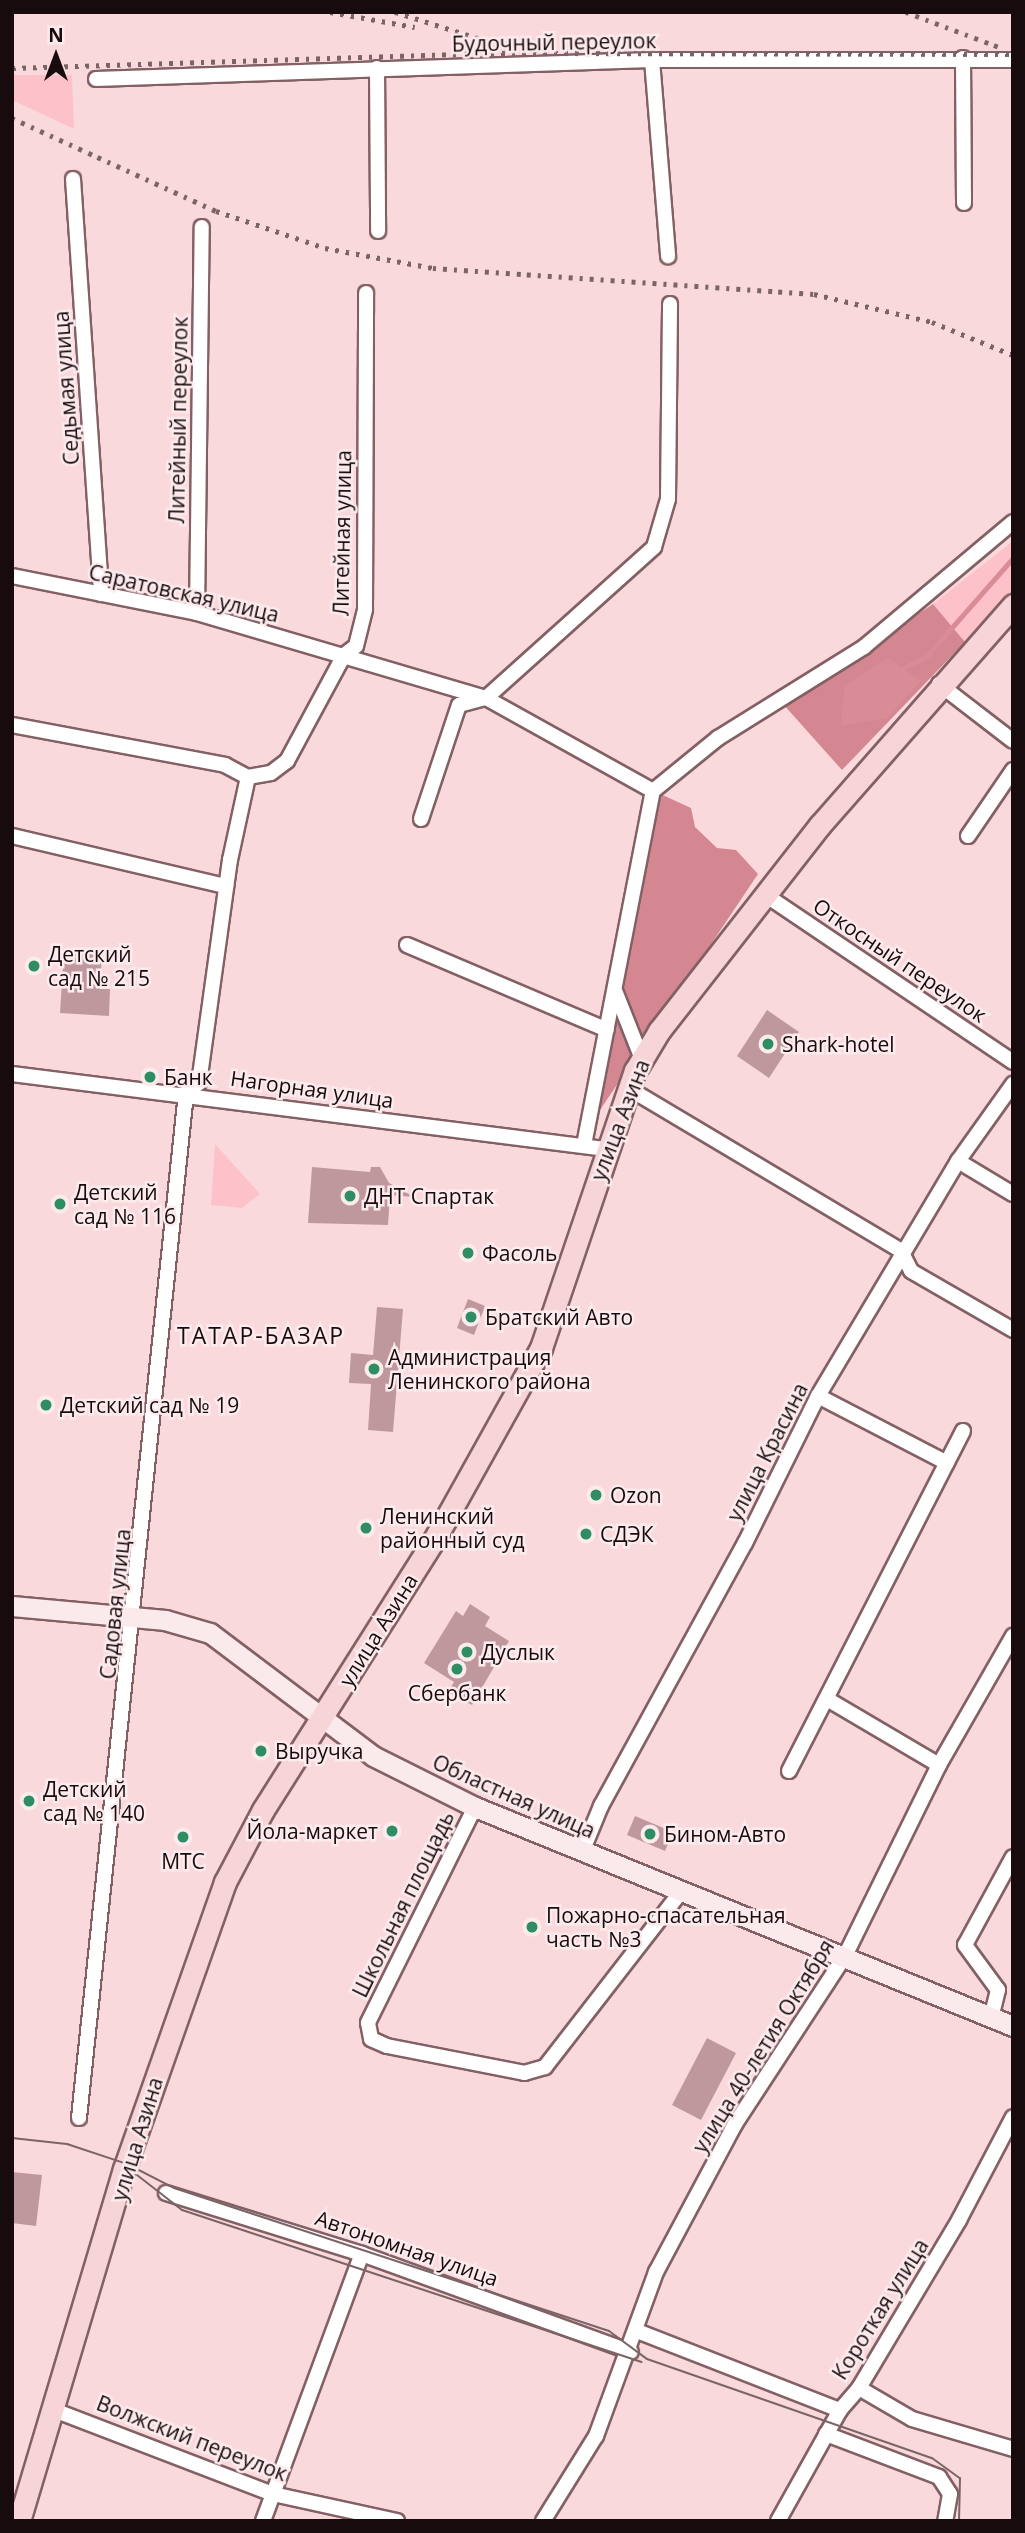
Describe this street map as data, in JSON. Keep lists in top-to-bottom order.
{
  "streets": {
    "main road": ["улица Азина", "Областная улица"],
    "street": [
      "Будочный переулок",
      "Седьмая улица",
      "Литейный переулок",
      "Литейная улица",
      "Саратовская улица",
      "Откосный переулок",
      "Нагорная улица",
      "улица Красина",
      "Садовая улица",
      "Школьная площадь",
      "улица 40-летия Октября",
      "Автономная улица",
      "Короткая улица",
      "Волжский переулок"
    ]
  },
  "crossings": [
    ["Седьмая улица", "Саратовская улица"],
    ["Литейный переулок", "Саратовская улица"],
    ["Литейная улица", "Саратовская улица"],
    ["Откосный переулок", "улица Азина"],
    ["Нагорная улица", "улица Азина"],
    ["Нагорная улица", "Садовая улица"],
    ["улица Азина", "Областная улица"],
    ["улица Азина", "Волжский переулок"],
    ["улица Красина", "Областная улица"],
    ["Садовая улица", "Областная улица"],
    ["Областная улица", "Школьная площадь"],
    ["Областная улица", "улица 40-летия Октября"],
    ["улица 40-летия Октября", "Автономная улица"]
  ],
  "districts": ["ТАТАР-БАЗАР"],
  "places": [
    "Детский сад № 215",
    "Shark-hotel",
    "Банк",
    "ДНТ Спартак",
    "Детский сад № 116",
    "Фасоль",
    "Братский Авто",
    "Администрация Ленинского района",
    "Детский сад № 19",
    "Ozon",
    "Ленинский районный суд",
    "СДЭК",
    "Дуслык",
    "Сбербанк",
    "Выручка",
    "Детский сад № 140",
    "Йола-маркет",
    "Бином-Авто",
    "МТС",
    "Пожарно-спасательная часть №3"
  ],
  "north": "top"
}
